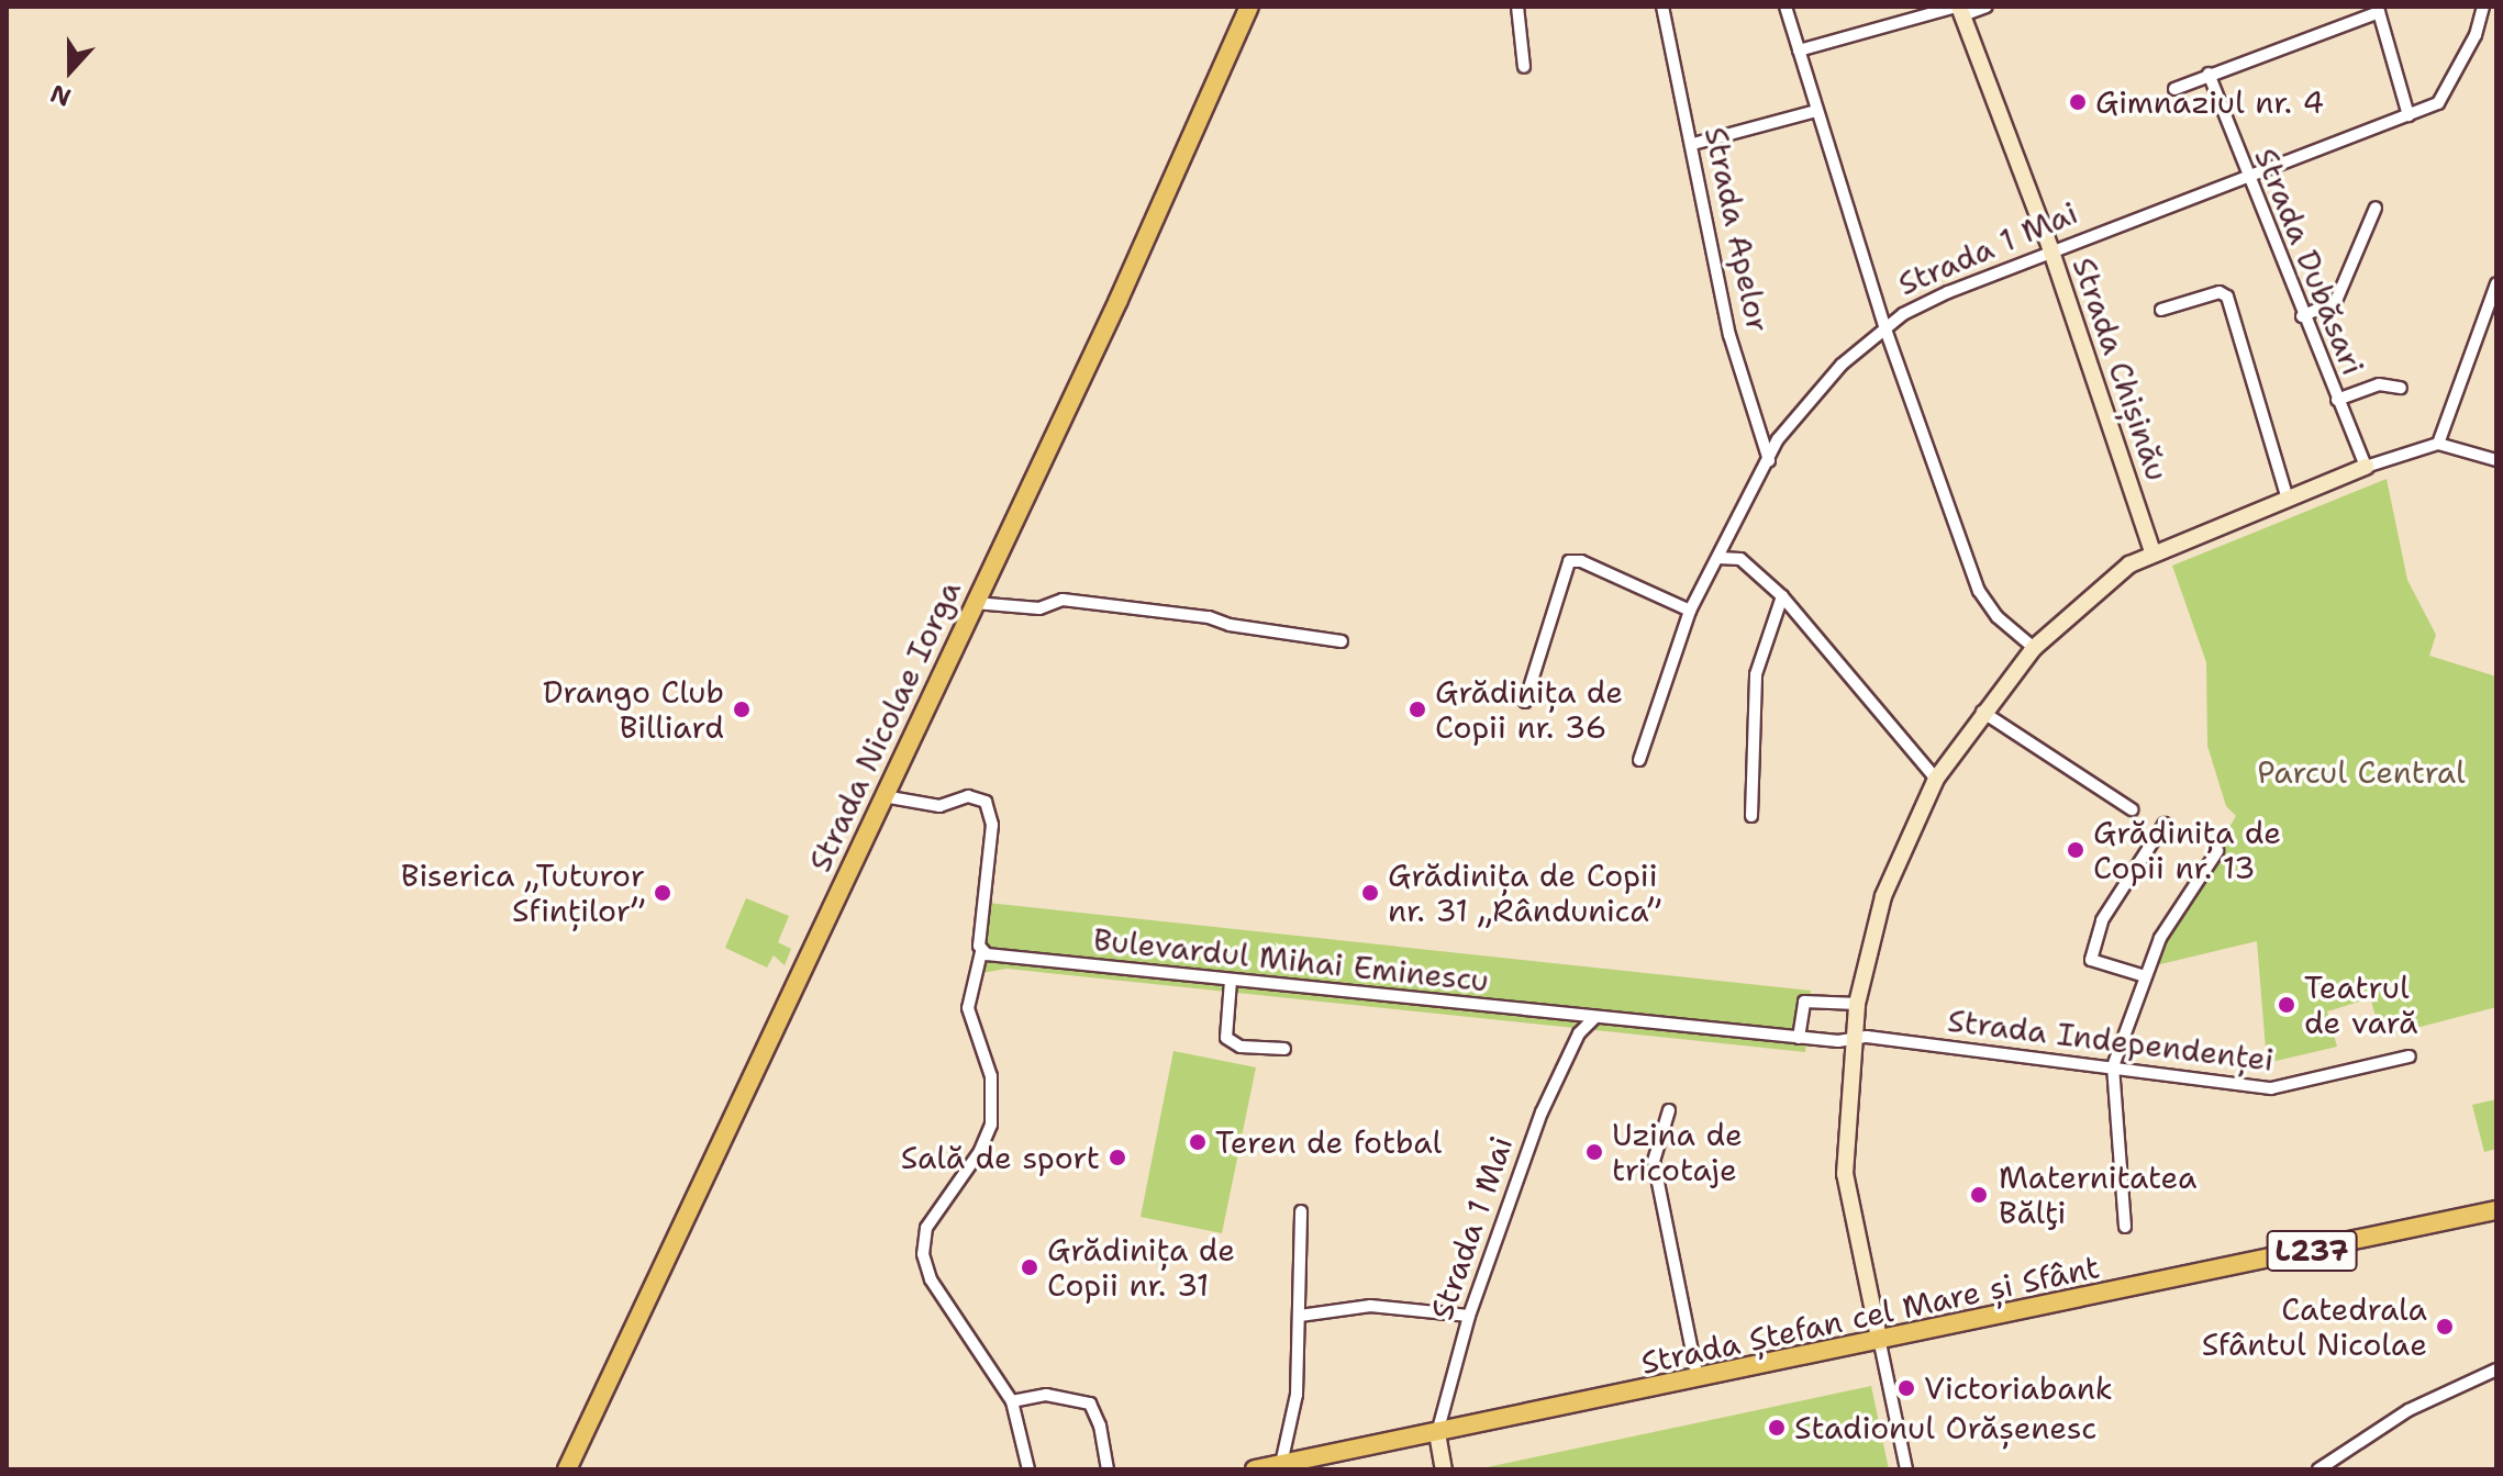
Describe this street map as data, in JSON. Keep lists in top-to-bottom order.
{
  "streets": {
    "main road": ["Strada Nicolae Iorga", "L237", "Strada Ștefan cel Mare și Sfânt"],
    "street": [
      "Strada Apelor",
      "Strada 1 Mai",
      "Strada Dubăsari",
      "Strada Chișinău",
      "Bulevardul Mihai Eminescu",
      "Strada Independenței"
    ]
  },
  "crossings": [
    ["Strada Apelor", "Strada 1 Mai"],
    ["Strada 1 Mai", "Strada Dubăsari"],
    ["Strada 1 Mai", "Strada Chișinău"],
    ["Strada 1 Mai", "Bulevardul Mihai Eminescu"],
    ["Strada 1 Mai", "Strada Ștefan cel Mare și Sfânt"],
    ["Bulevardul Mihai Eminescu", "Strada Independenței"]
  ],
  "parks": ["Parcul Central"],
  "places": [
    "Gimnaziul nr. 4",
    "Drango Club Billiard",
    "Grădinița de Copii nr. 36",
    "Grădinița de Copii nr. 13",
    "Biserica „Tuturor Sfinților”",
    "Grădinița de Copii nr. 31 „Rândunica”",
    "Teatrul de vară",
    "Teren de fotbal",
    "Uzina de tricotaje",
    "Sală de sport",
    "Maternitatea Bălţi",
    "Grădinița de Copii nr. 31",
    "Catedrala Sfântul Nicolae",
    "Victoriabank",
    "Stadionul Orășenesc"
  ],
  "north": "bottom"
}
